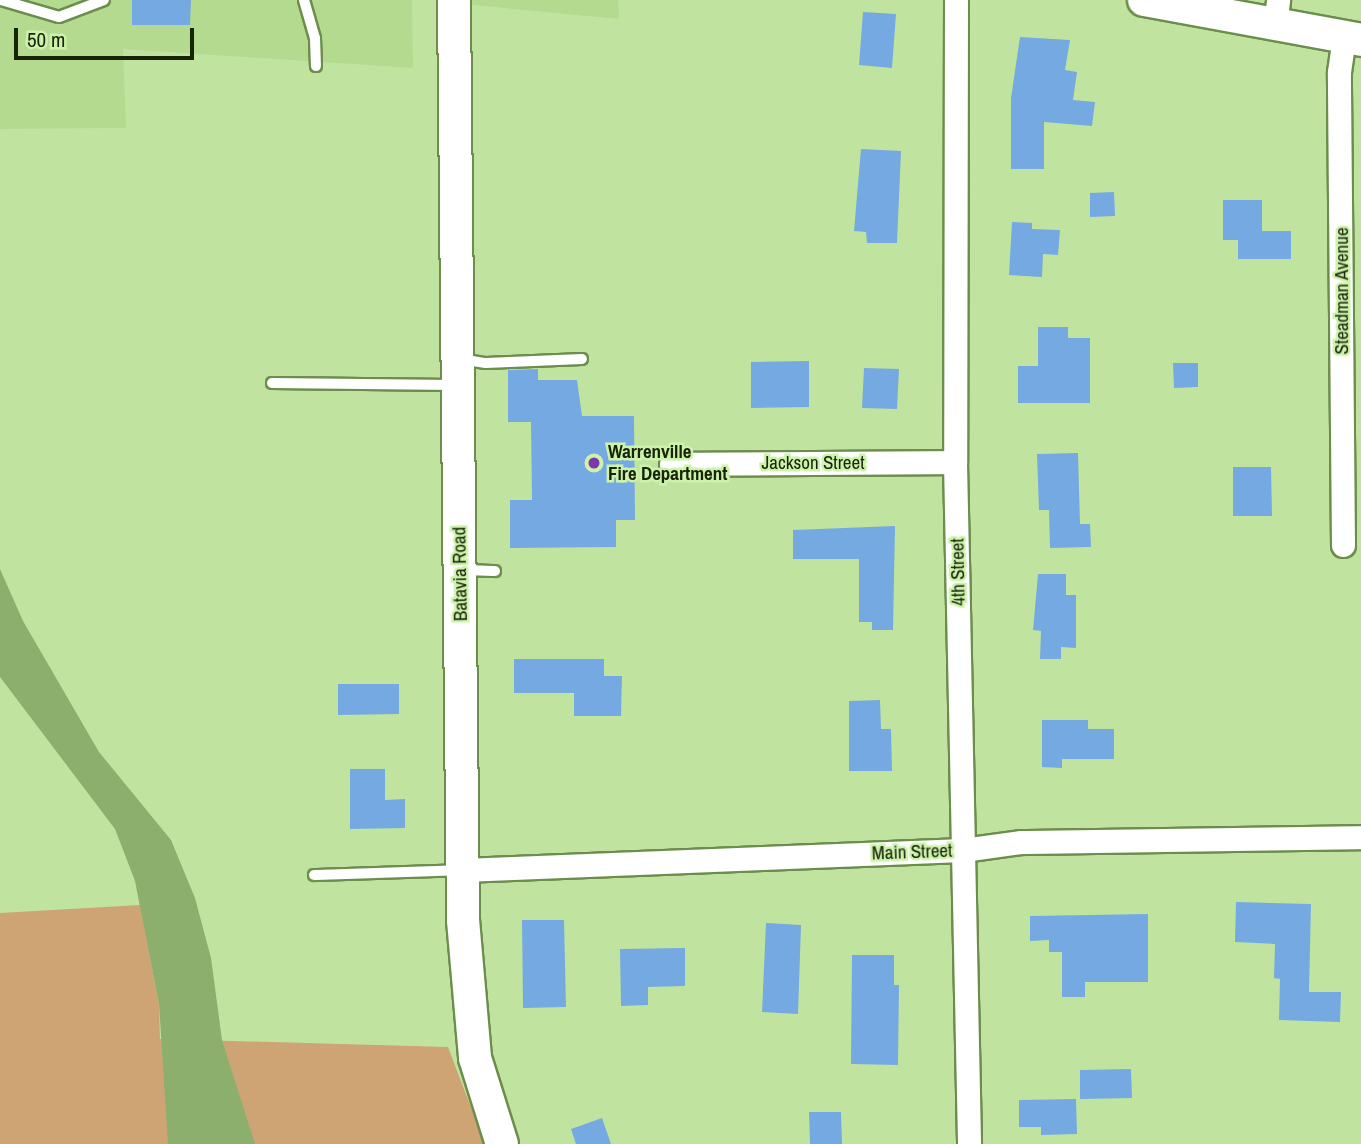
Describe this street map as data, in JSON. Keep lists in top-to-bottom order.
{
  "streets": {
    "main road": ["Batavia Road"],
    "street": [
      "Steadman Avenue",
      "Jackson Street",
      "4th Street",
      "Main Street"
    ]
  },
  "crossings": [
    ["Jackson Street", "4th Street"],
    ["4th Street", "Main Street"],
    ["Batavia Road", "Main Street"]
  ],
  "places": ["Warrenville Fire Department"],
  "scale_bar": "50 m"
}
